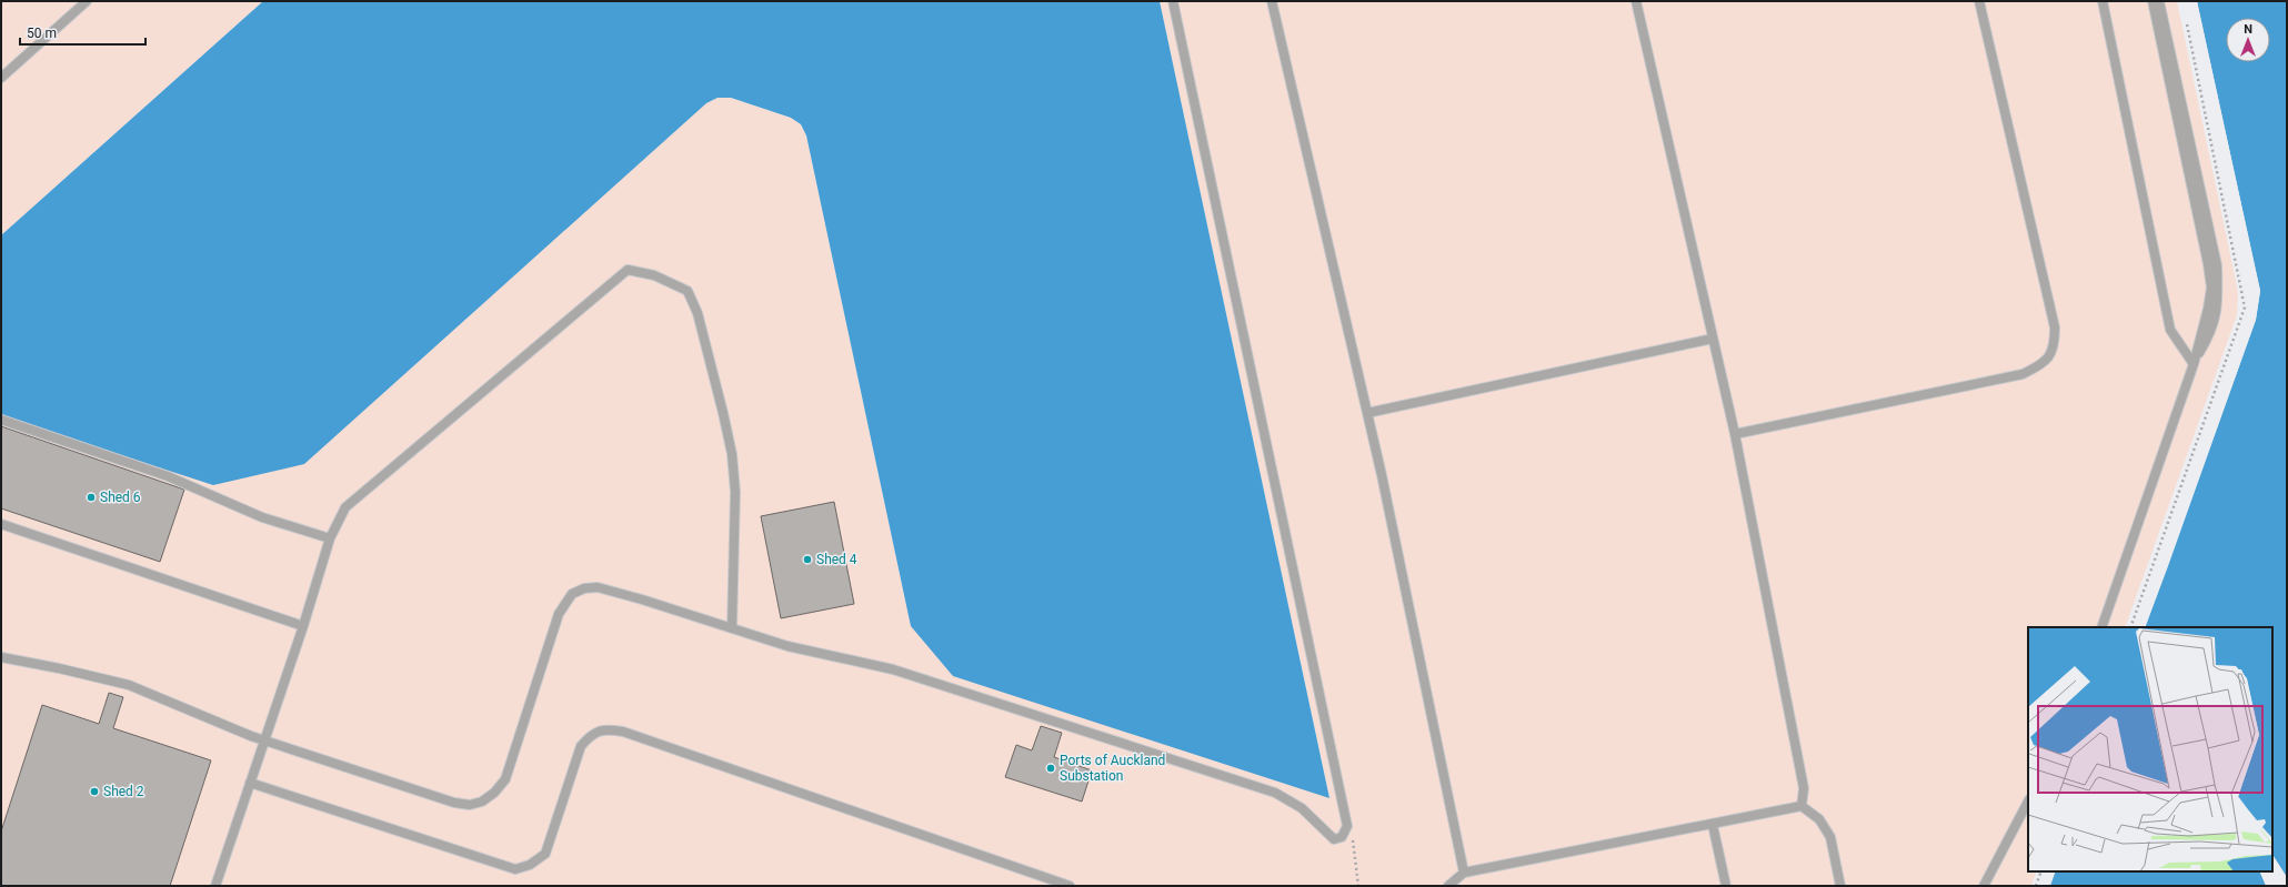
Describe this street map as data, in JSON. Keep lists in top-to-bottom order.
{
  "places": [
    "Shed 6",
    "Shed 4",
    "Ports of Auckland Substation",
    "Shed 2"
  ],
  "scale_bar": "50 m",
  "north": "top"
}
